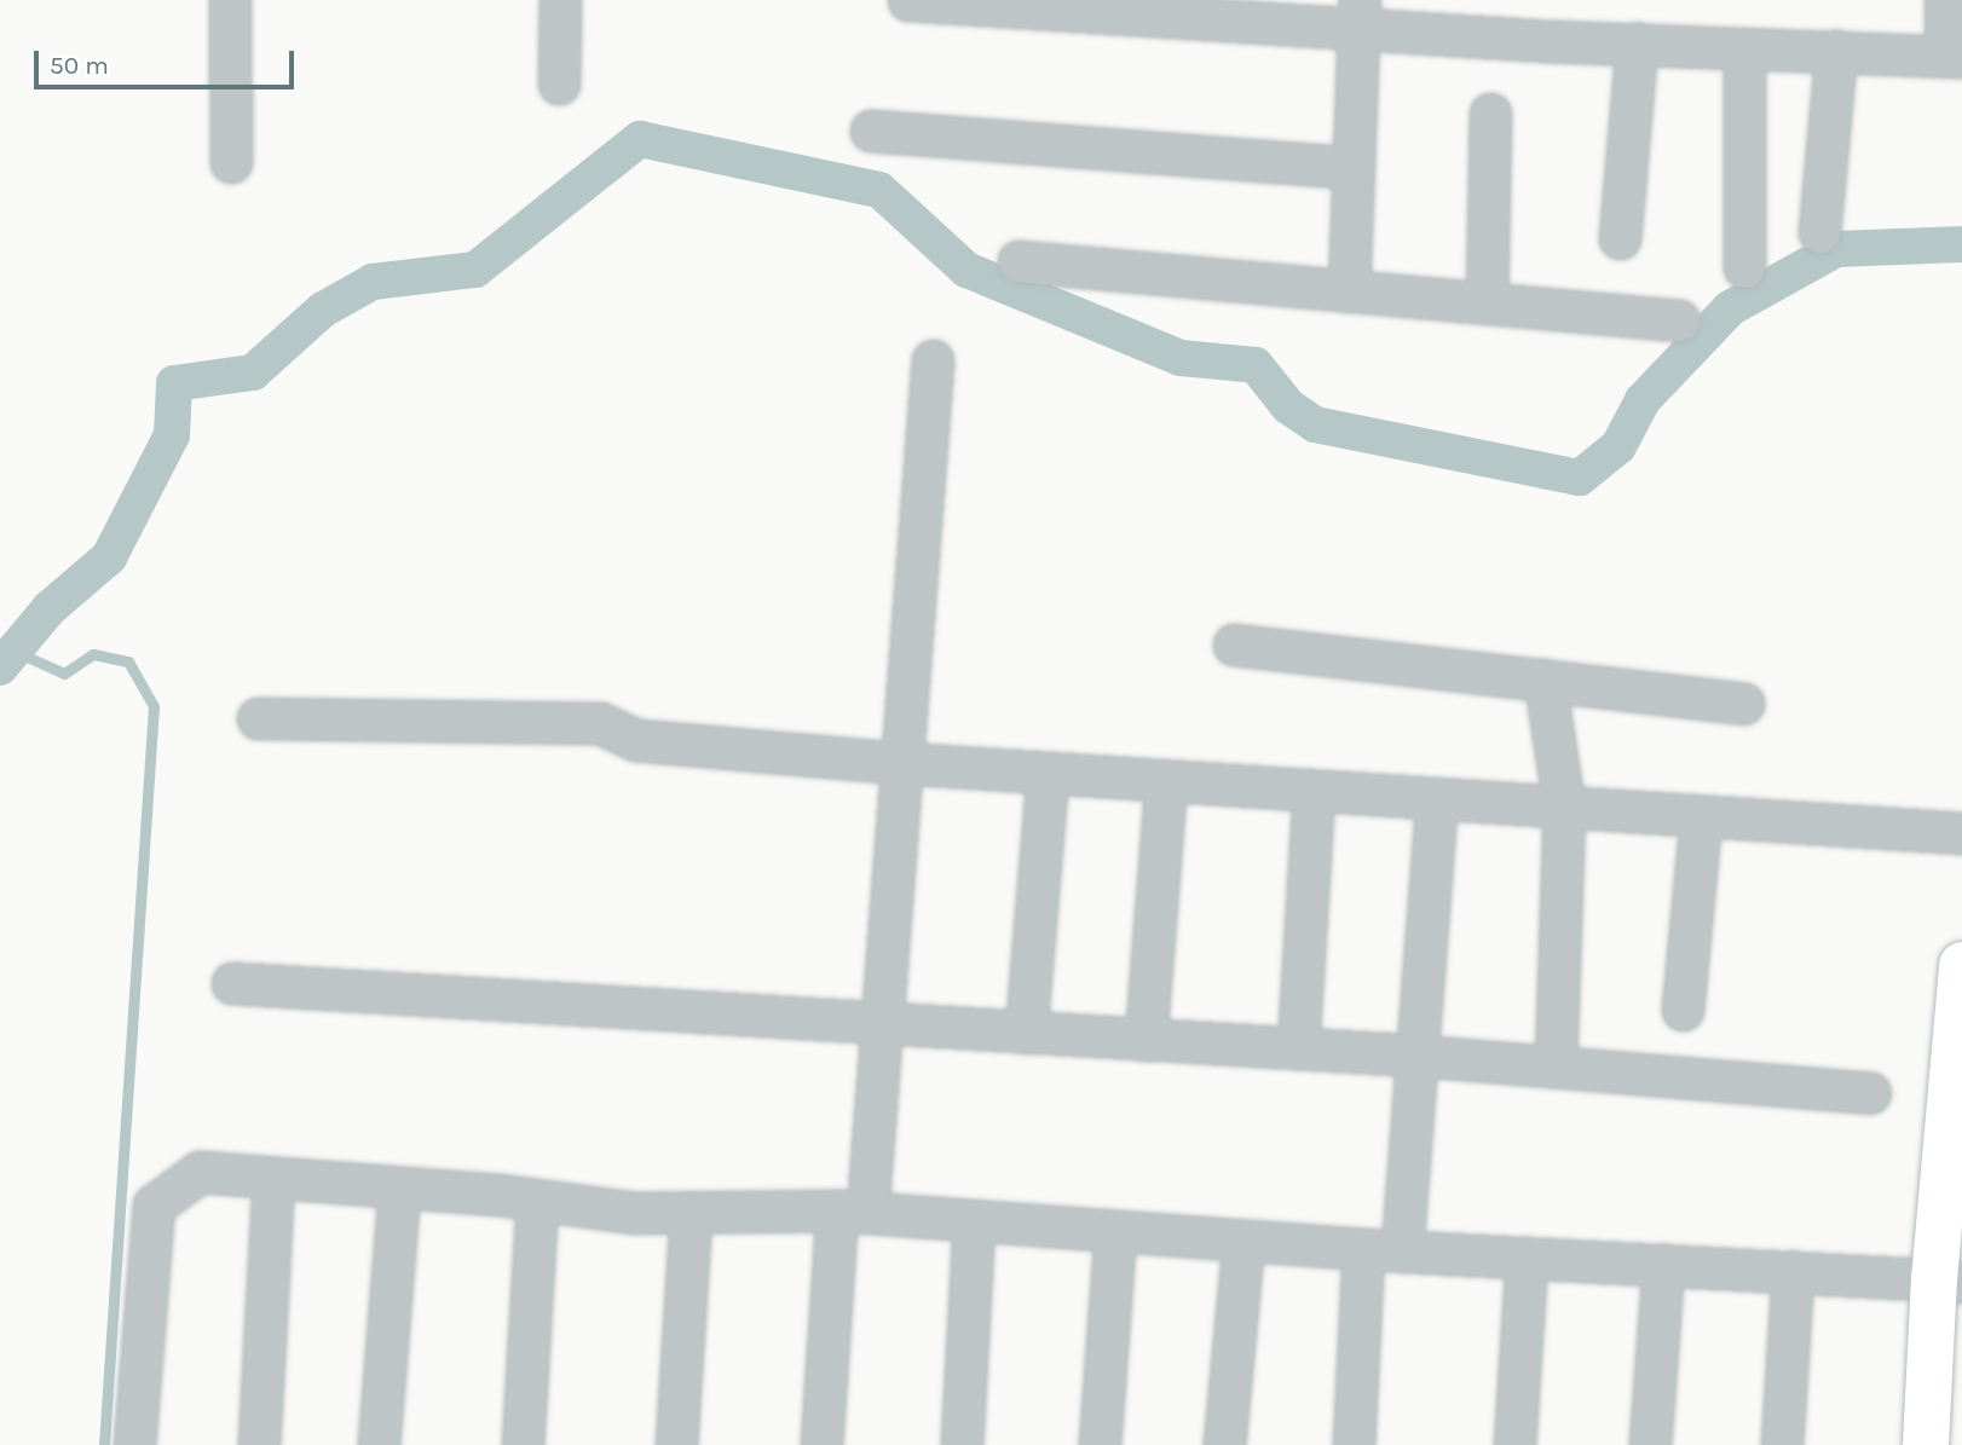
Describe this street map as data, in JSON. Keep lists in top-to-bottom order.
{
  "scale_bar": "50 m"
}
